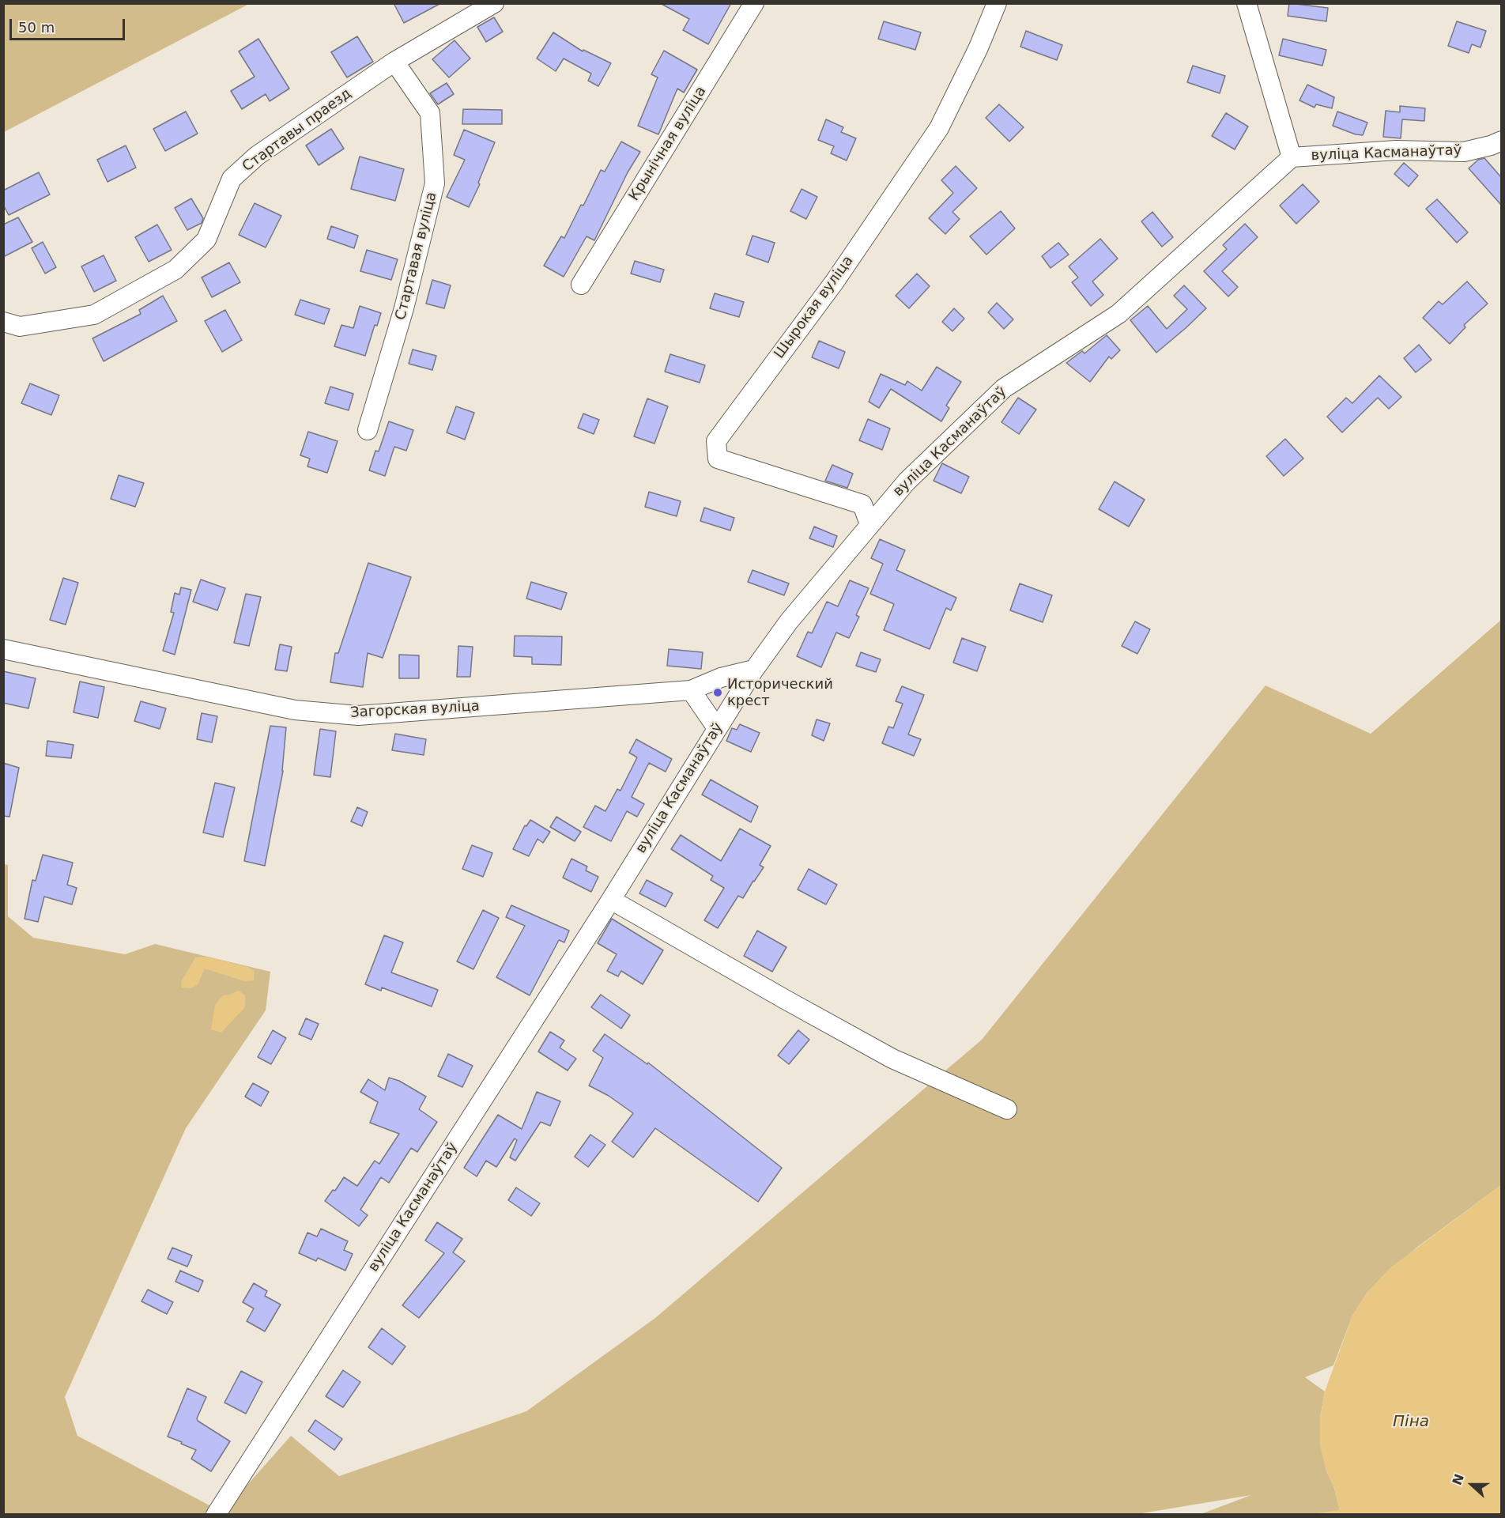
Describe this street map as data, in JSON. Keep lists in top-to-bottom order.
{
  "streets": {
    "street": [
      "Стартавы праезд",
      "Крынічная вуліца",
      "вуліца Касманаўтаў",
      "Стартавая вуліца",
      "Шырокая вуліца",
      "Загорская вуліца"
    ]
  },
  "crossings": [
    ["Стартавы праезд", "Стартавая вуліца"],
    ["вуліца Касманаўтаў", "Шырокая вуліца"],
    ["вуліца Касманаўтаў", "Загорская вуліца"]
  ],
  "water": ["Піна"],
  "places": ["Исторический крест"],
  "scale_bar": "50 m",
  "north": "left"
}
